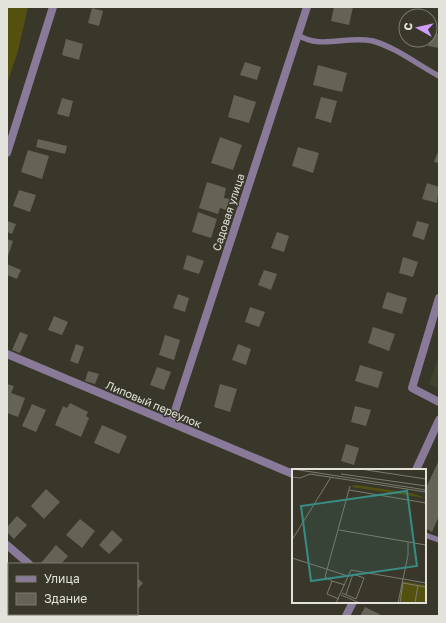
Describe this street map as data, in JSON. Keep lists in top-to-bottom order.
{
  "streets": {
    "street": ["Садовая улица", "Липовый переулок"]
  },
  "crossings": [
    ["Садовая улица", "Липовый переулок"]
  ],
  "legend": ["Улица", "Здание"],
  "north": "left"
}
